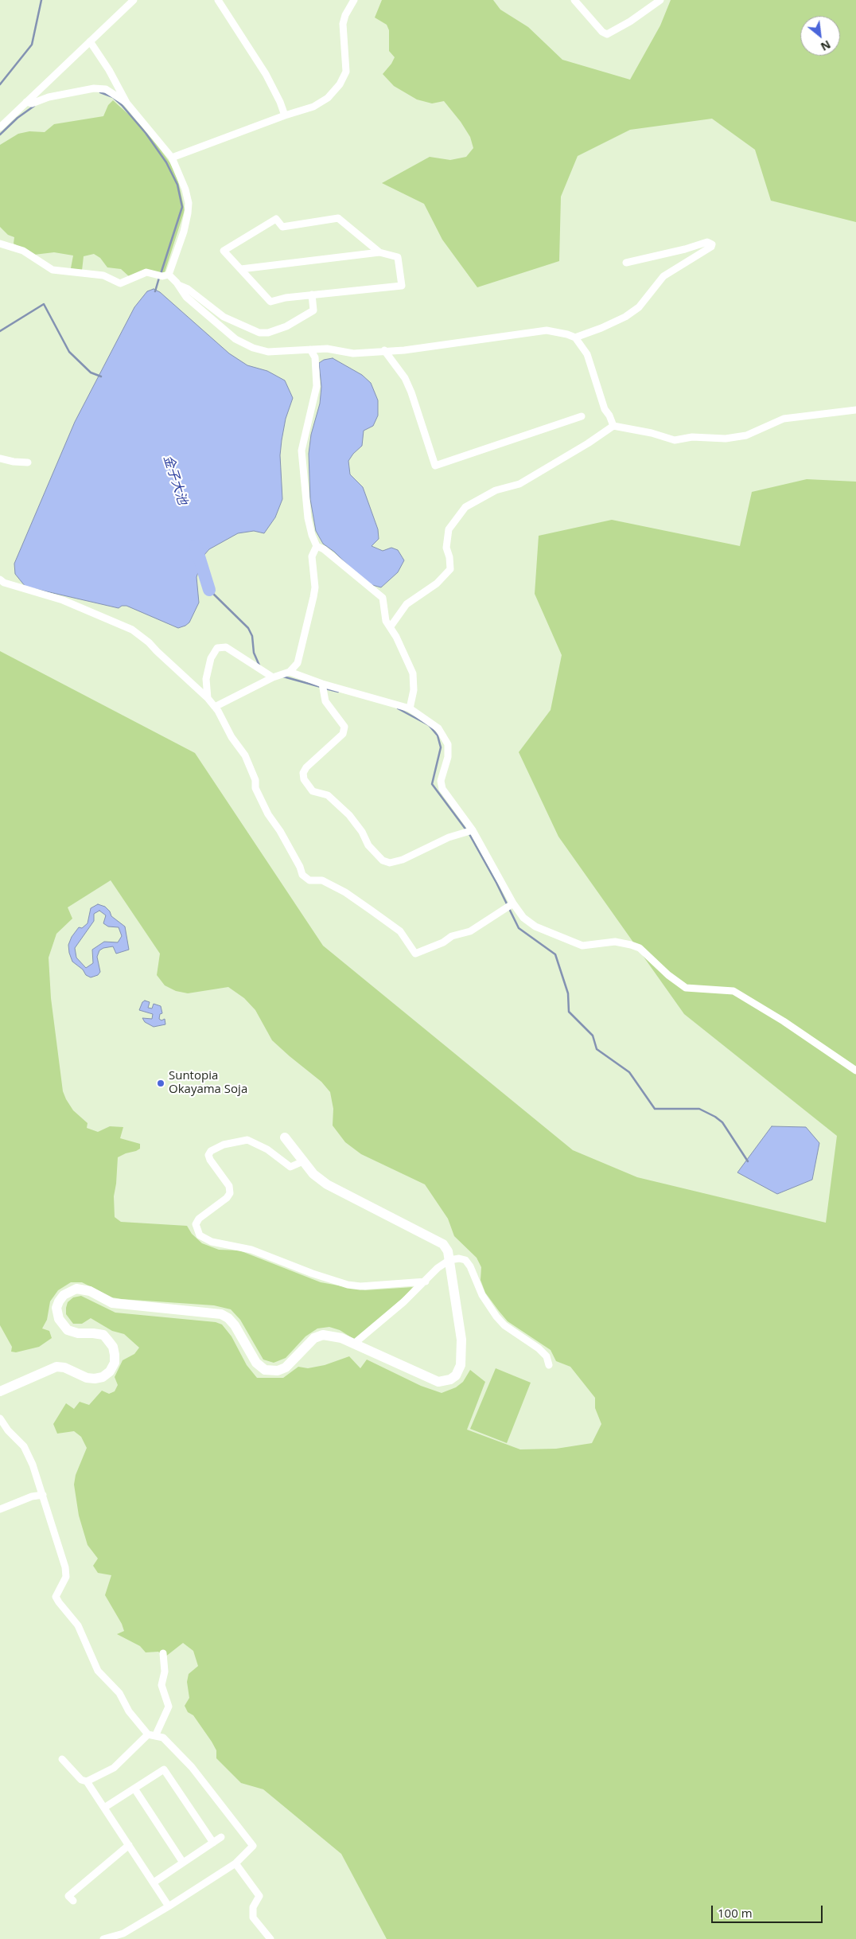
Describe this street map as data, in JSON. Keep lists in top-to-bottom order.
{
  "water": ["金子大池"],
  "places": ["Suntopia Okayama Soja"],
  "scale_bar": "100 m",
  "north": "bottom right"
}
